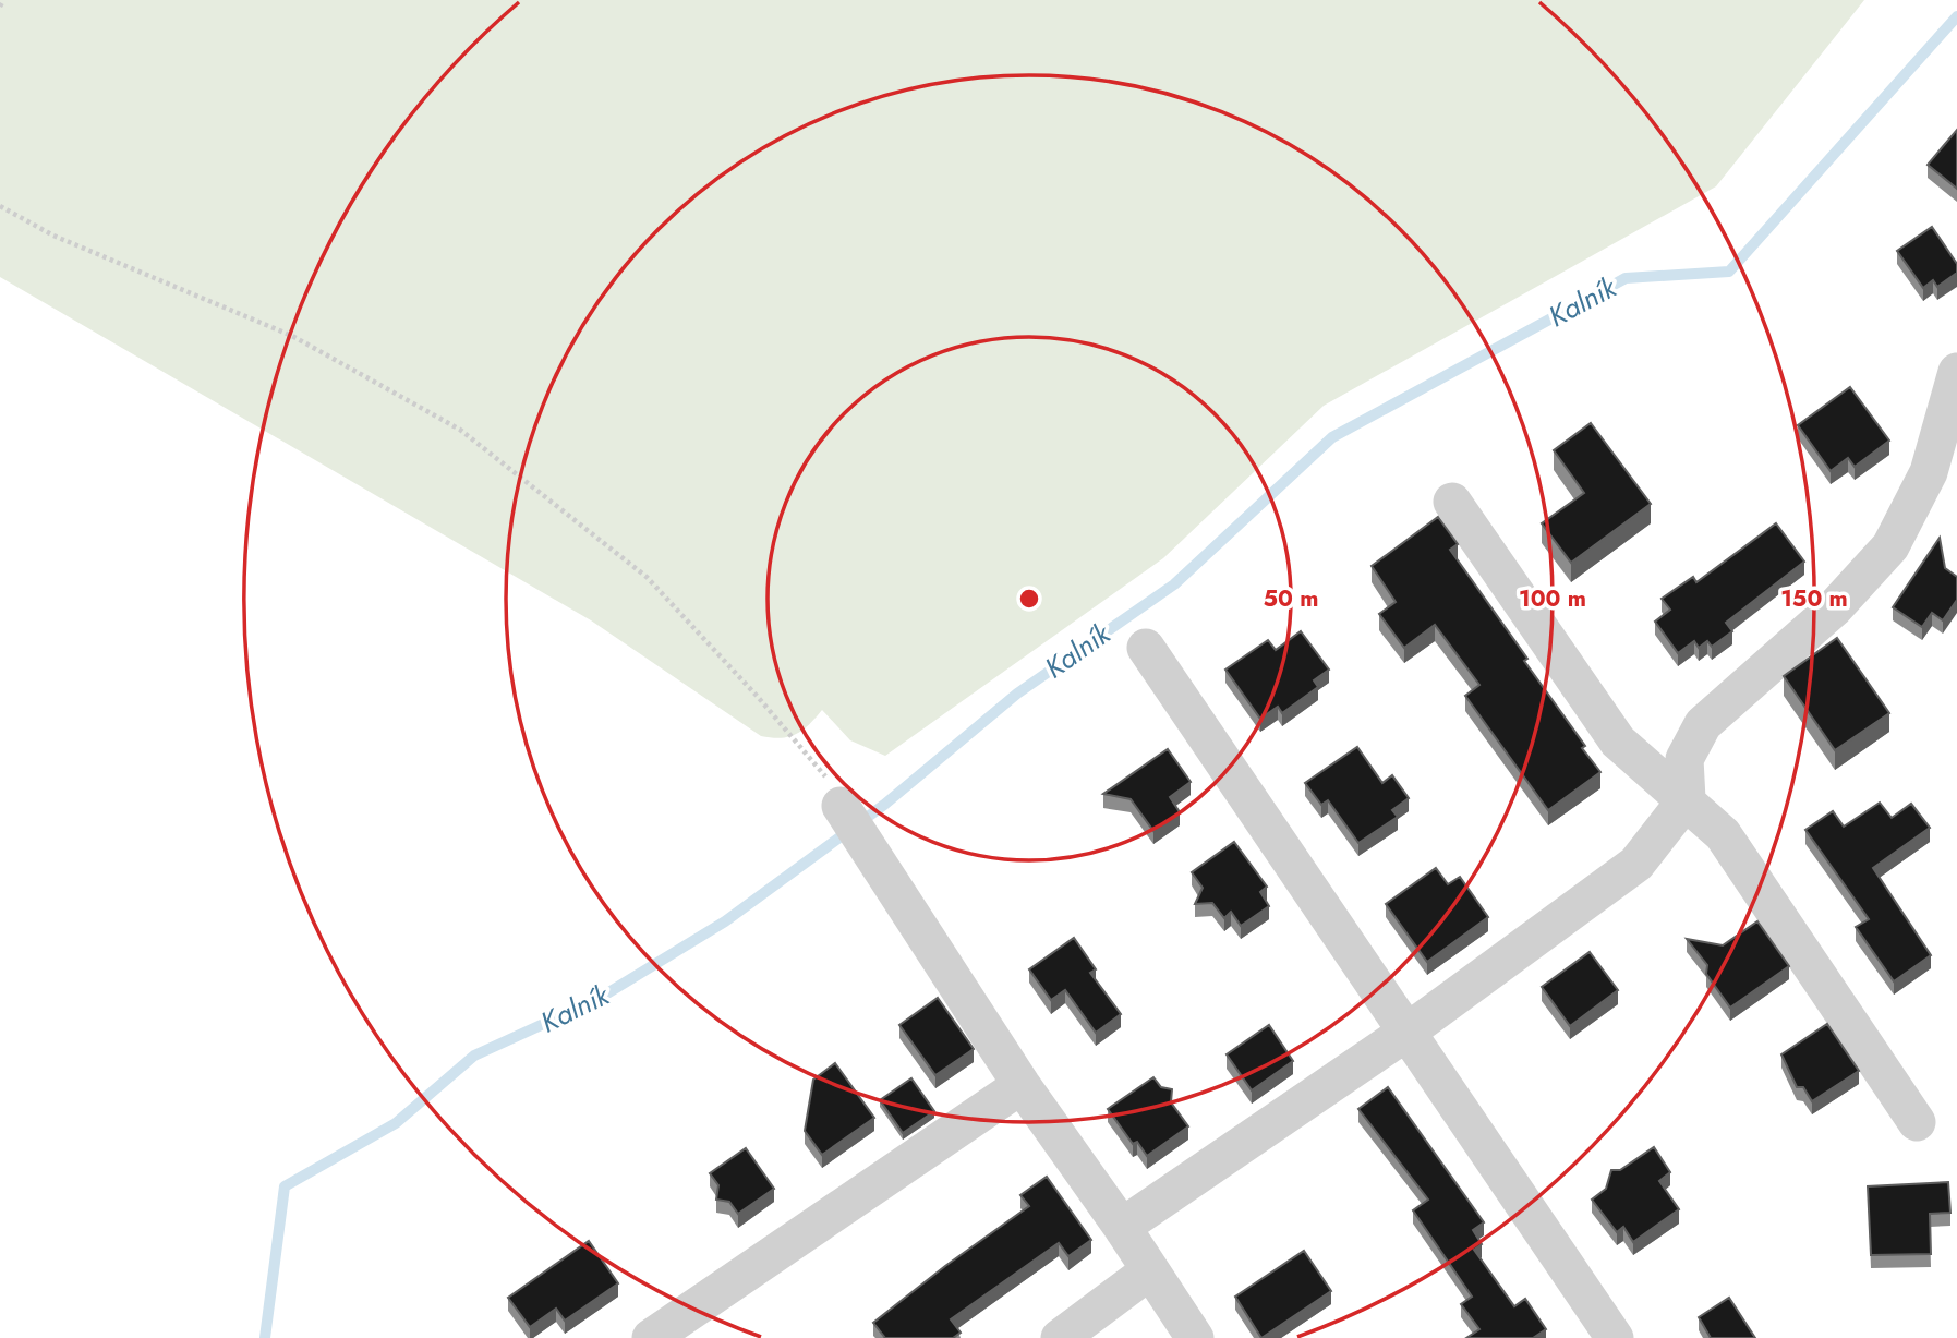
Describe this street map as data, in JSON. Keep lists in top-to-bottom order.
{
  "water": ["Kalník"],
  "rings": ["50 m", "100 m", "150 m"]
}
